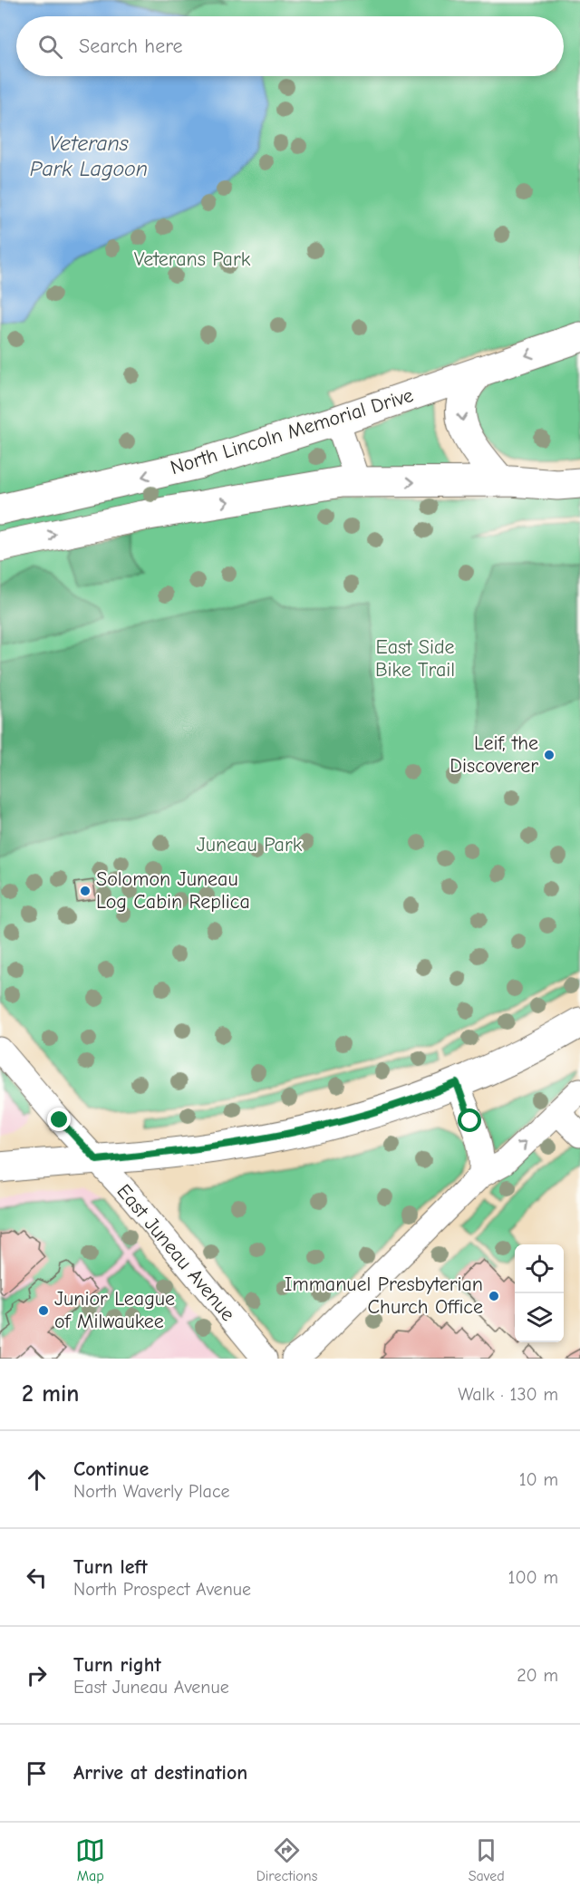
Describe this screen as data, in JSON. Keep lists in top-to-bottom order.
{
  "streets": {
    "main road": ["North Lincoln Memorial Drive"],
    "street": ["East Juneau Avenue"]
  },
  "water": ["Veterans Park Lagoon"],
  "parks": ["Veterans Park", "East Side Bike Trail", "Juneau Park"],
  "places": [
    "Leif, the Discoverer",
    "Solomon Juneau Log Cabin Replica",
    "Immanuel Presbyterian Church Office",
    "Junior League of Milwaukee"
  ],
  "page": {
    "search": "Search here",
    "heading": ["2 min", "Walk · 130 m"],
    "list": [
      ["Continue", "North Waverly Place", "10 m"],
      ["Turn left", "North Prospect Avenue", "100 m"],
      ["Turn right", "East Juneau Avenue", "20 m"],
      "Arrive at destination"
    ],
    "nav": ["Map", "Directions", "Saved"]
  }
}
